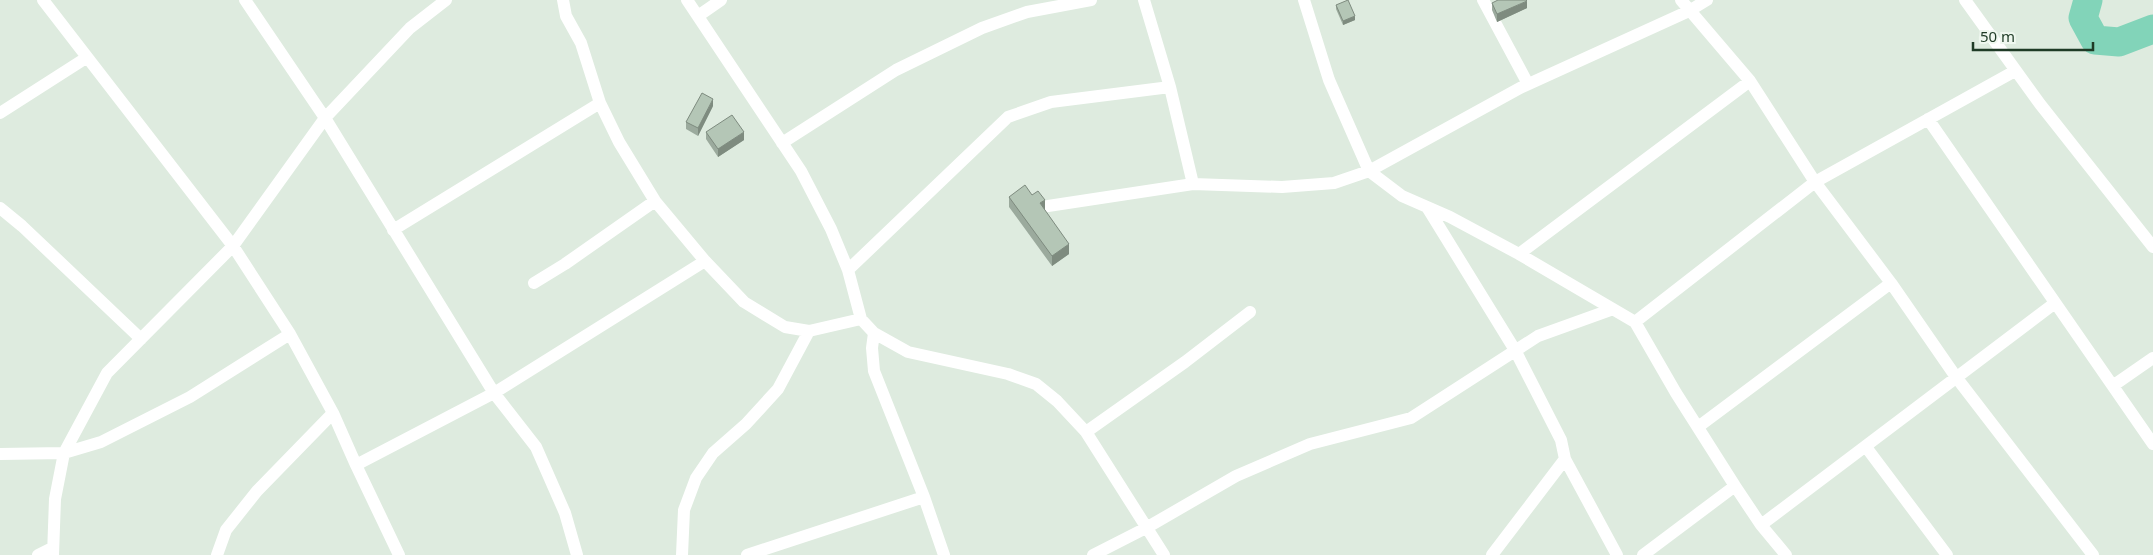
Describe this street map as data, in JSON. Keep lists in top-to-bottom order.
{
  "scale_bar": "50 m"
}
